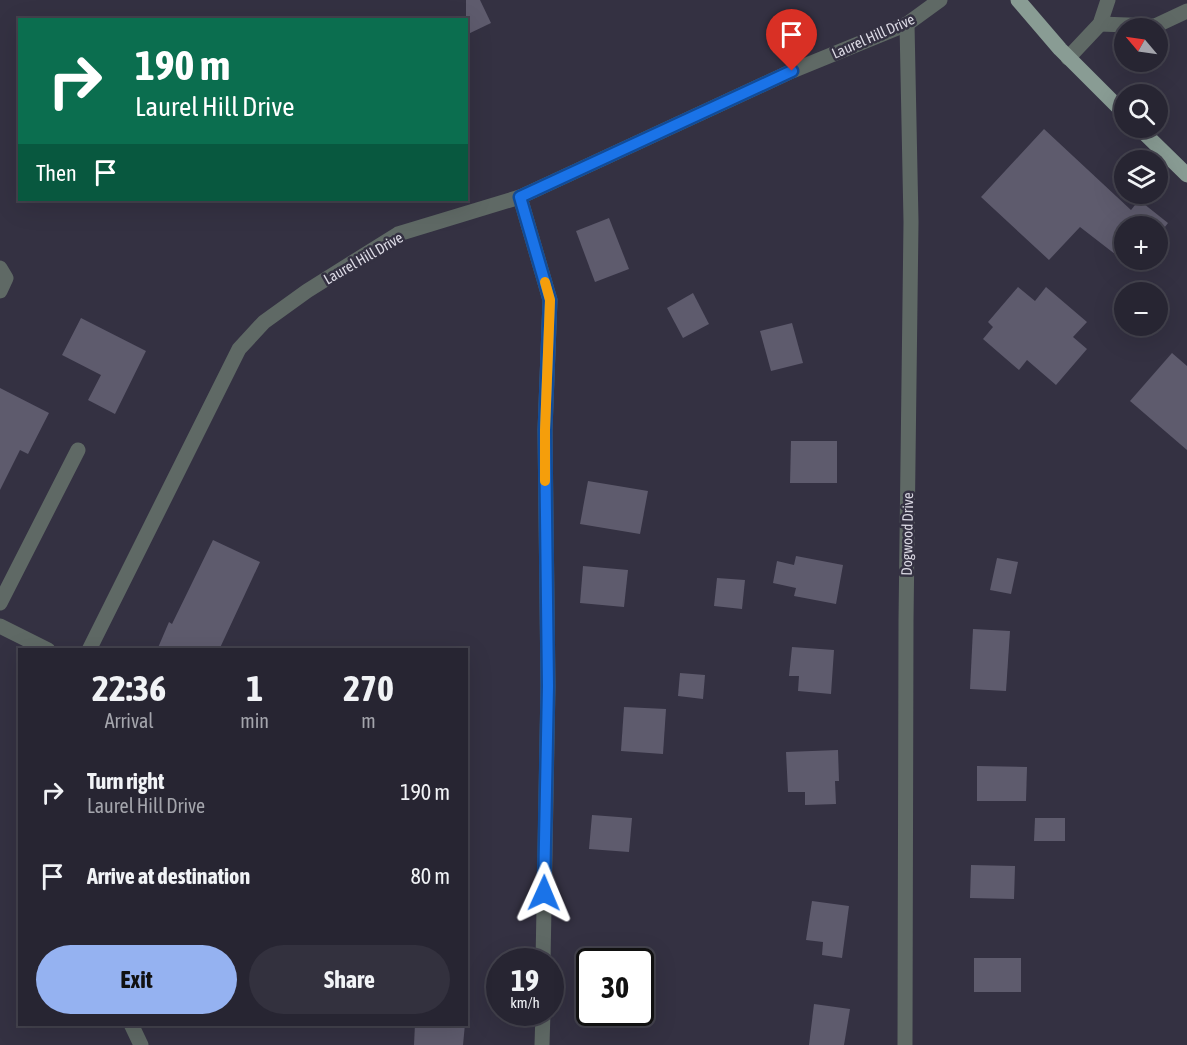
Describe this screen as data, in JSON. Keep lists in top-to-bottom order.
{
  "streets": {
    "street": ["Laurel Hill Drive", "Dogwood Drive"]
  },
  "crossings": [
    ["Laurel Hill Drive", "Dogwood Drive"]
  ],
  "north": "top left",
  "page": {
    "map_buttons": ["+", "−"],
    "turn": ["190 m", "Laurel Hill Drive"],
    "then": "Then",
    "eta": [
      "22:36",
      "Arrival",
      "1",
      "min",
      "270",
      "m"
    ],
    "list": [
      {
        "name": "Turn right",
        "note": "Laurel Hill Drive",
        "value": "190 m"
      },
      {
        "name": "Arrive at destination",
        "value": "80 m"
      }
    ],
    "buttons": ["Exit", "Share"],
    "speed": "19 km/h",
    "limit": "30"
  }
}
